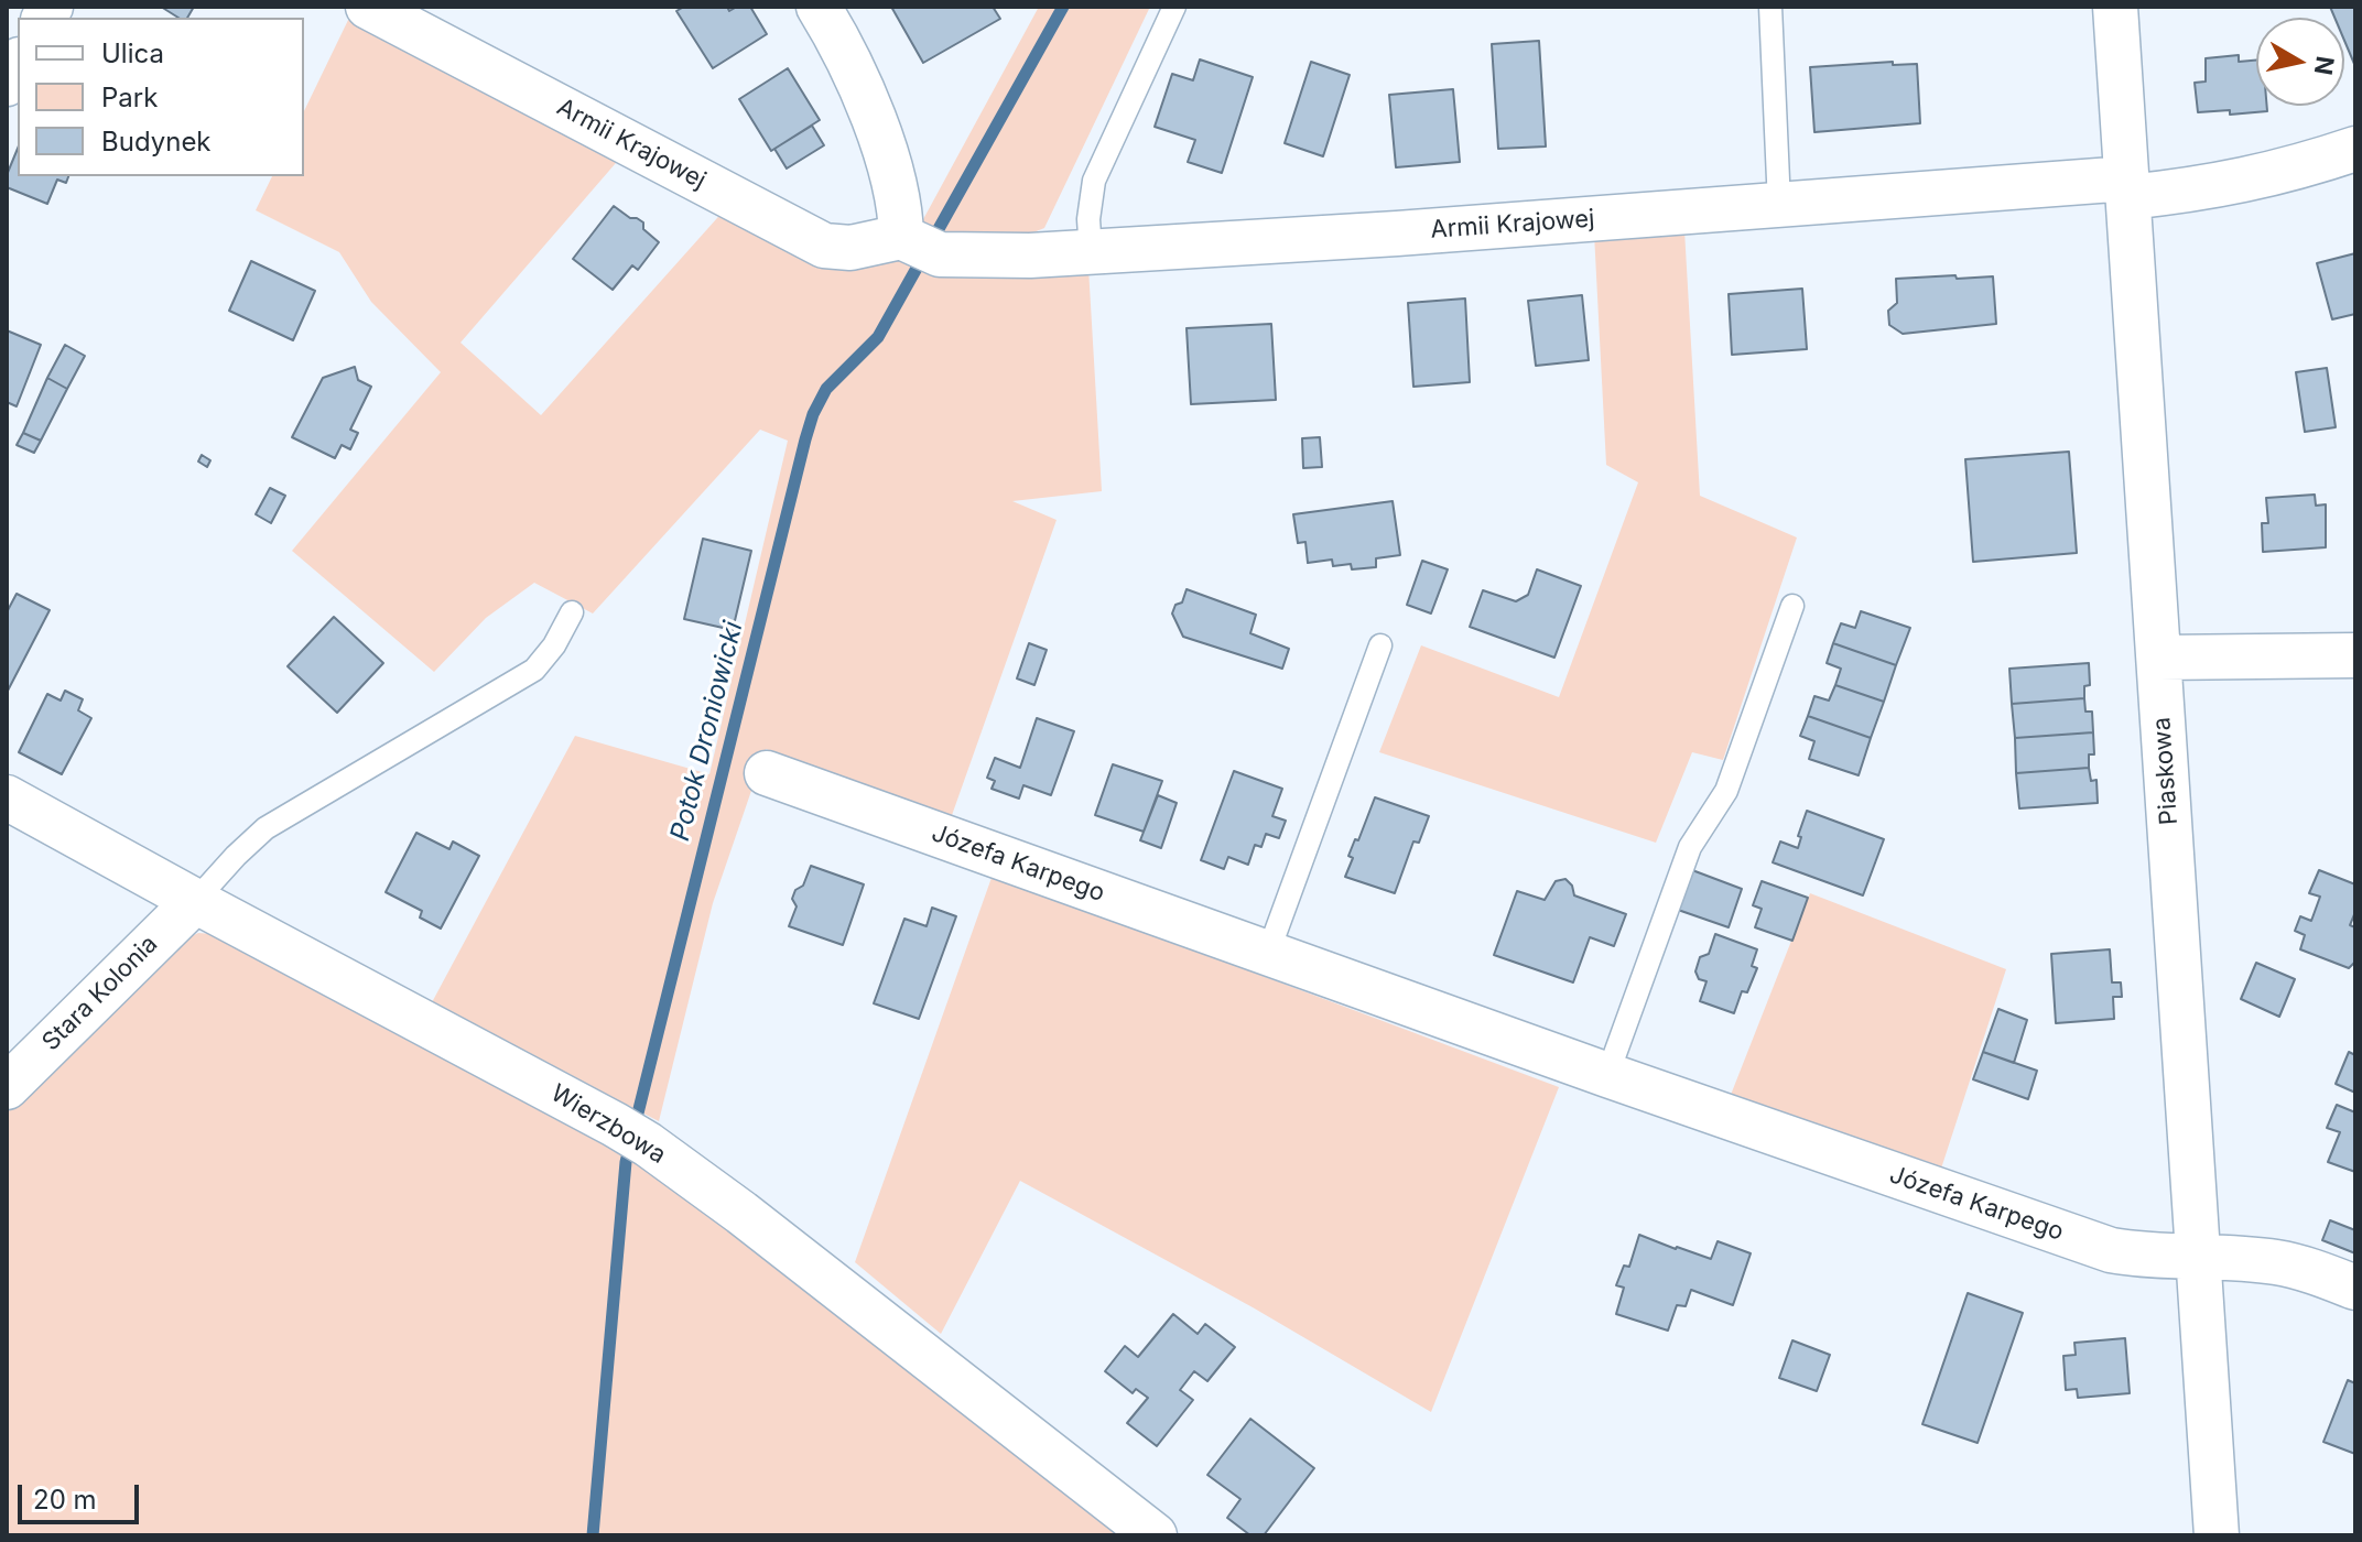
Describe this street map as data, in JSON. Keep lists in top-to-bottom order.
{
  "streets": {
    "street": [
      "Armii Krajowej",
      "Piaskowa",
      "Józefa Karpego",
      "Stara Kolonia",
      "Wierzbowa"
    ]
  },
  "crossings": [
    ["Armii Krajowej", "Piaskowa"],
    ["Piaskowa", "Józefa Karpego"],
    ["Stara Kolonia", "Wierzbowa"]
  ],
  "water": ["Potok Droniowicki"],
  "legend": ["Ulica", "Park", "Budynek"],
  "scale_bar": "20 m",
  "north": "right"
}
